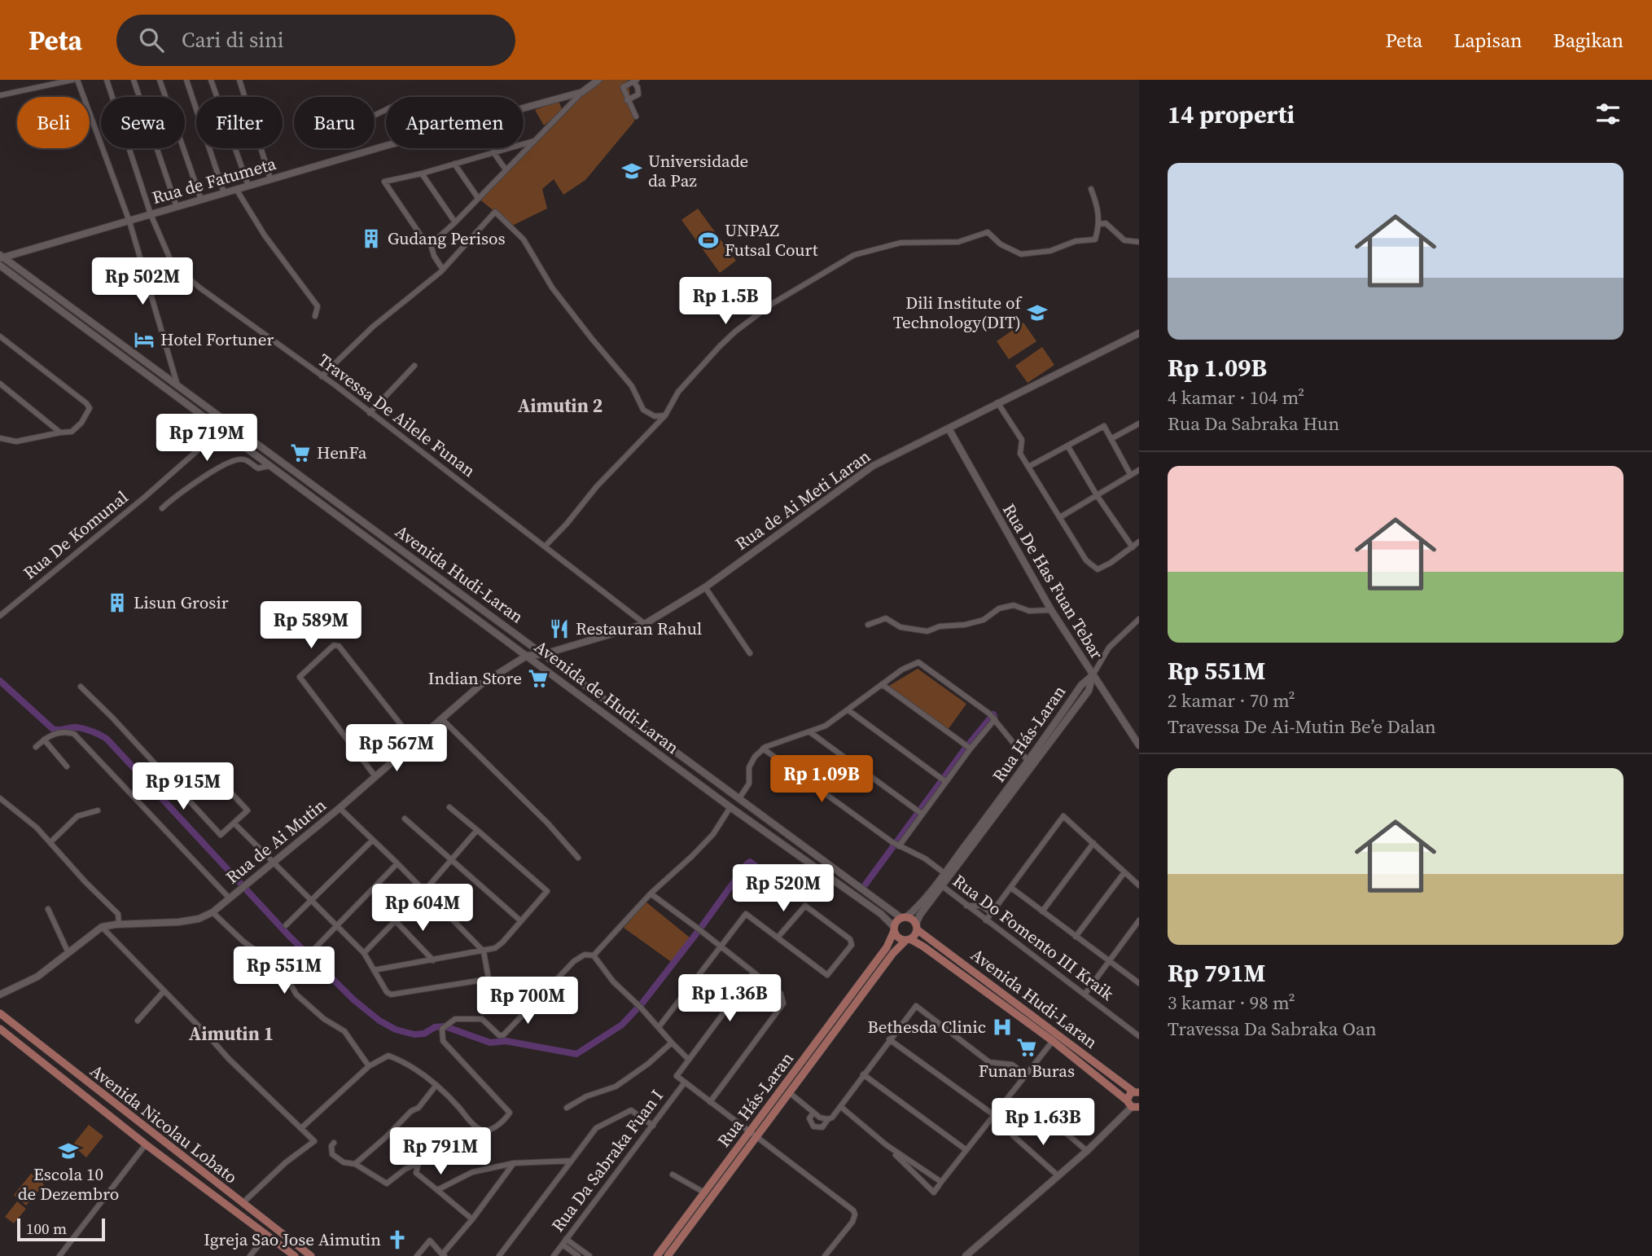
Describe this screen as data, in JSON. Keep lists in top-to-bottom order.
{
  "streets": {
    "main road": [
      "Rua de Fatumeta",
      "Rua de Ai Meti Laran",
      "Avenida Hudi-Laran",
      "Rua De Has Fuan Tebar",
      "Avenida de Hudi-Laran",
      "Rua Hás-Laran",
      "Rua de Ai Mutin",
      "Avenida Nicolau Lobato"
    ],
    "street": [
      "Travessa De Ailele Funan",
      "Rua De Komunal",
      "Rua Do Fomento III Kraik",
      "Rua Da Sabraka Fuan I"
    ]
  },
  "crossings": [
    ["Rua de Fatumeta", "Travessa De Ailele Funan"],
    ["Rua de Fatumeta", "Avenida Hudi-Laran"],
    ["Travessa De Ailele Funan", "Rua de Ai Meti Laran"],
    ["Rua de Ai Meti Laran", "Avenida Hudi-Laran"],
    ["Rua de Ai Meti Laran", "Rua De Has Fuan Tebar"],
    ["Rua de Ai Meti Laran", "Rua de Ai Mutin"],
    ["Rua De Komunal", "Avenida de Hudi-Laran"],
    ["Avenida Hudi-Laran", "Avenida de Hudi-Laran"],
    ["Avenida Hudi-Laran", "Rua Hás-Laran"],
    ["Avenida Hudi-Laran", "Rua de Ai Mutin"],
    ["Rua De Has Fuan Tebar", "Rua Hás-Laran"],
    ["Avenida de Hudi-Laran", "Rua Hás-Laran"],
    ["Avenida de Hudi-Laran", "Rua de Ai Mutin"],
    ["Rua Hás-Laran", "Rua Do Fomento III Kraik"]
  ],
  "districts": ["Aimutin 2", "Aimutin 1"],
  "places": {
    "school or university": ["Universidade da Paz", "Dili Institute of Technology(DIT)", "Escola 10 de Dezembro"],
    "building": ["Gudang Perisos", "Lisun Grosir"],
    "sports": ["UNPAZ Futsal Court"],
    "hotel": ["Hotel Fortuner"],
    "supermarket": ["HenFa", "Indian Store", "Funan Buras"],
    "restaurant": ["Restauran Rahul"],
    "hospital": ["Bethesda Clinic"],
    "church": ["Igreja Sao Jose Aimutin"]
  },
  "scale_bar": "100 m",
  "page": {
    "header": "Peta",
    "search": "Cari di sini",
    "nav": ["Peta", "Lapisan", "Bagikan"],
    "heading": "14 properti",
    "chip": [
      "Beli",
      "Sewa",
      "Filter",
      "Baru",
      "Apartemen"
    ],
    "list": [
      {
        "name": "Rp 1.09B",
        "note": "4 kamar · 104 m² · Rua Da Sabraka Hun"
      },
      {
        "name": "Rp 551M",
        "note": "2 kamar · 70 m² · Travessa De Ai-Mutin Be’e Dalan"
      },
      {
        "name": "Rp 791M",
        "note": "3 kamar · 98 m² · Travessa Da Sabraka Oan"
      }
    ],
    "price": [
      "Rp 502M",
      "Rp 1.5B",
      "Rp 719M",
      "Rp 589M",
      "Rp 567M",
      "Rp 1.09B",
      "Rp 915M",
      "Rp 520M",
      "Rp 604M",
      "Rp 551M",
      "Rp 1.36B",
      "Rp 700M",
      "Rp 1.63B",
      "Rp 791M"
    ],
    "scale": "100 m"
  }
}
